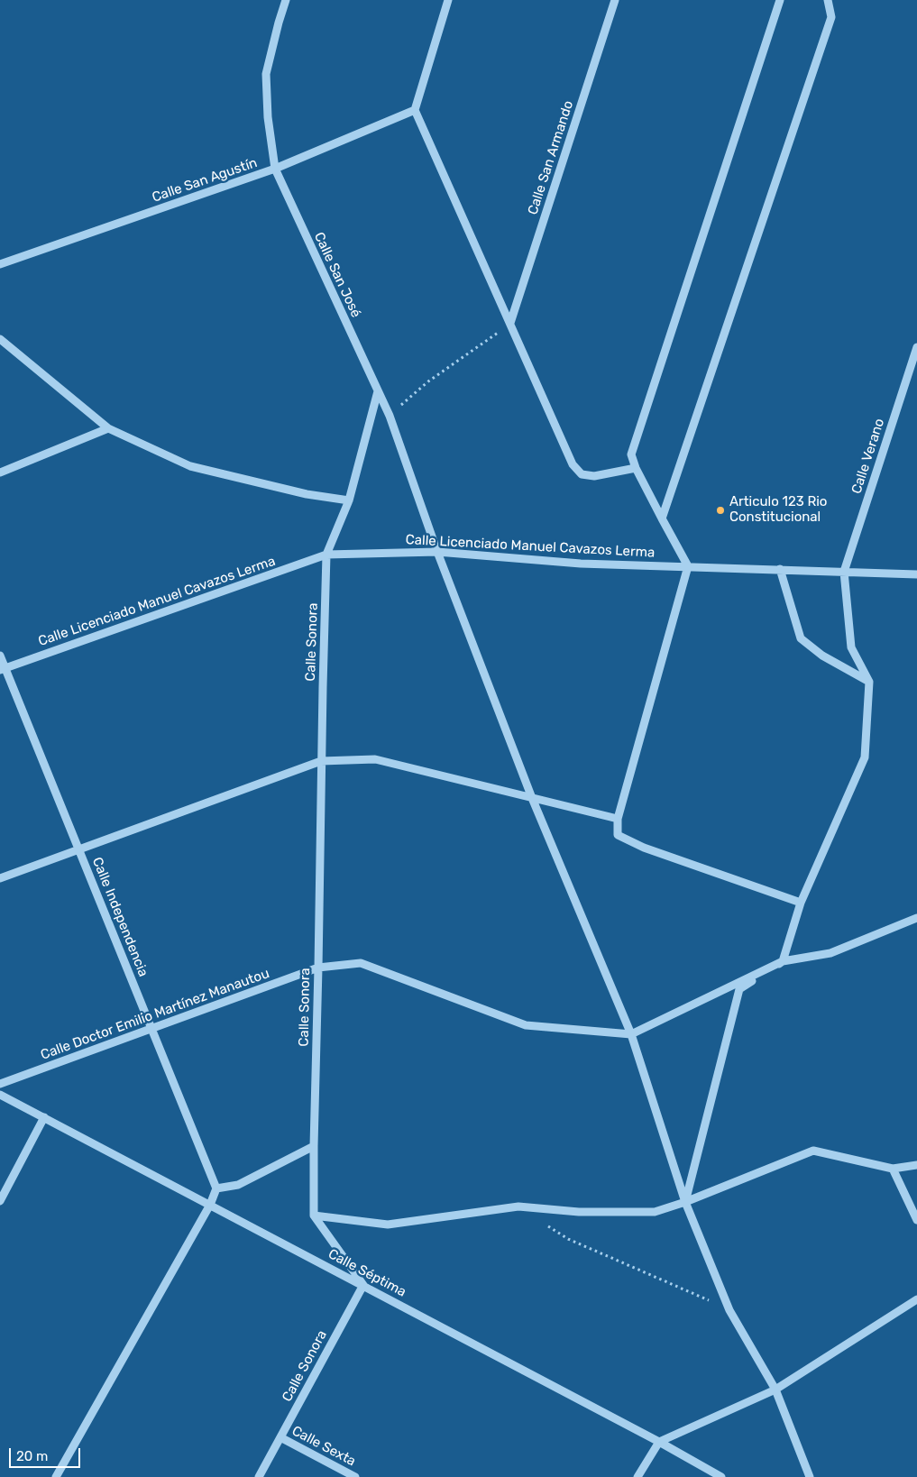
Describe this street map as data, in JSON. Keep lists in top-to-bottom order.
{
  "streets": {
    "street": [
      "Calle San Armando",
      "Calle San Agustín",
      "Calle San José",
      "Calle Verano",
      "Calle Licenciado Manuel Cavazos Lerma",
      "Calle Sonora",
      "Calle Independencia",
      "Calle Doctor Emilio Martínez Manautou",
      "Calle Séptima",
      "Calle Sexta"
    ]
  },
  "crossings": [
    ["Calle San Agustín", "Calle San José"],
    ["Calle San José", "Calle Licenciado Manuel Cavazos Lerma"],
    ["Calle San José", "Calle Sonora"],
    ["Calle San José", "Calle Doctor Emilio Martínez Manautou"],
    ["Calle Verano", "Calle Licenciado Manuel Cavazos Lerma"],
    ["Calle Licenciado Manuel Cavazos Lerma", "Calle Sonora"],
    ["Calle Licenciado Manuel Cavazos Lerma", "Calle Independencia"],
    ["Calle Sonora", "Calle Doctor Emilio Martínez Manautou"],
    ["Calle Sonora", "Calle Séptima"],
    ["Calle Sonora", "Calle Sexta"],
    ["Calle Independencia", "Calle Doctor Emilio Martínez Manautou"]
  ],
  "places": ["Articulo 123 Rio Constitucional"],
  "scale_bar": "20 m"
}
